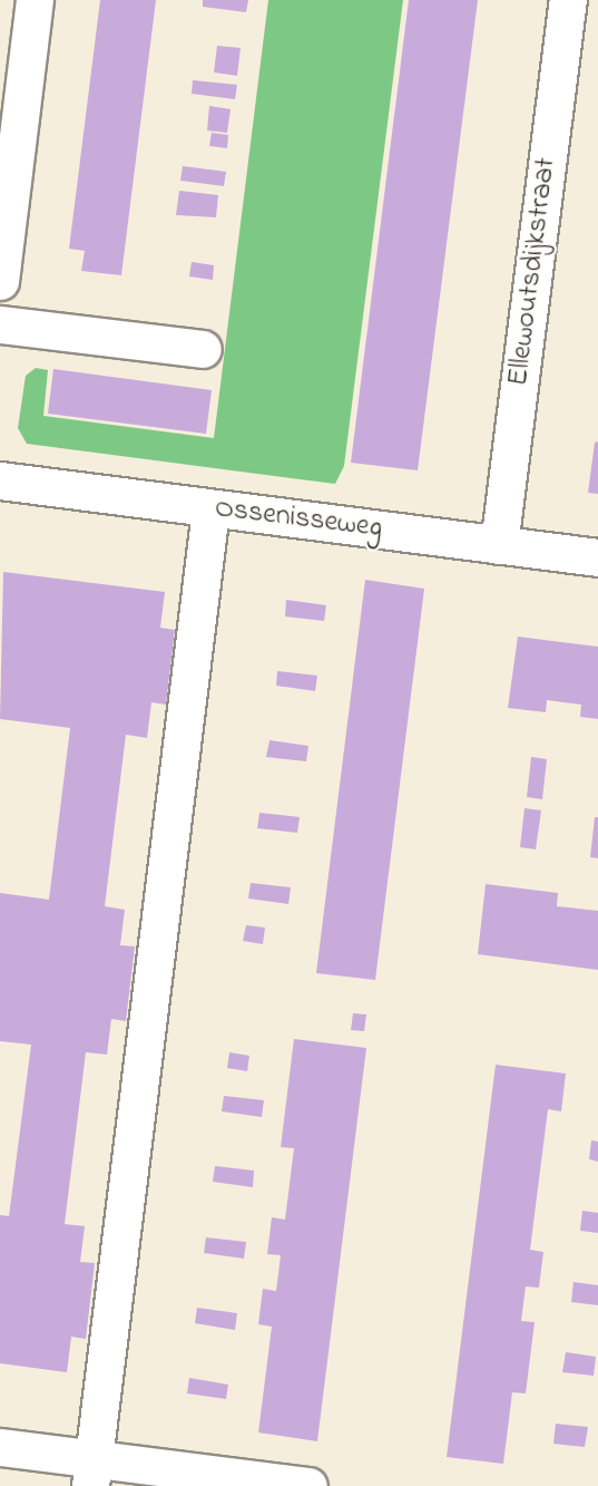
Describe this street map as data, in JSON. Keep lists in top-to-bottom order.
{
  "streets": {
    "street": ["Ellewoutsdijkstraat", "Ossenisseweg"]
  },
  "crossings": [
    ["Ellewoutsdijkstraat", "Ossenisseweg"]
  ]
}
